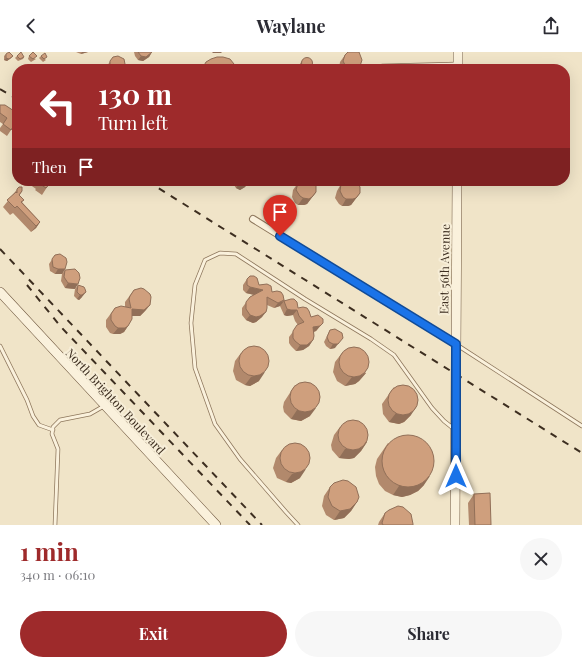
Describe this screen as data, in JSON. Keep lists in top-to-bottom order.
{
  "streets": {
    "main road": ["East 56th Avenue", "North Brighton Boulevard"]
  },
  "page": {
    "header": "Waylane",
    "turn": ["130 m", "Turn left"],
    "then": "Then",
    "heading": ["1 min", "340 m · 06:10"],
    "buttons": ["Exit", "Share"]
  }
}
